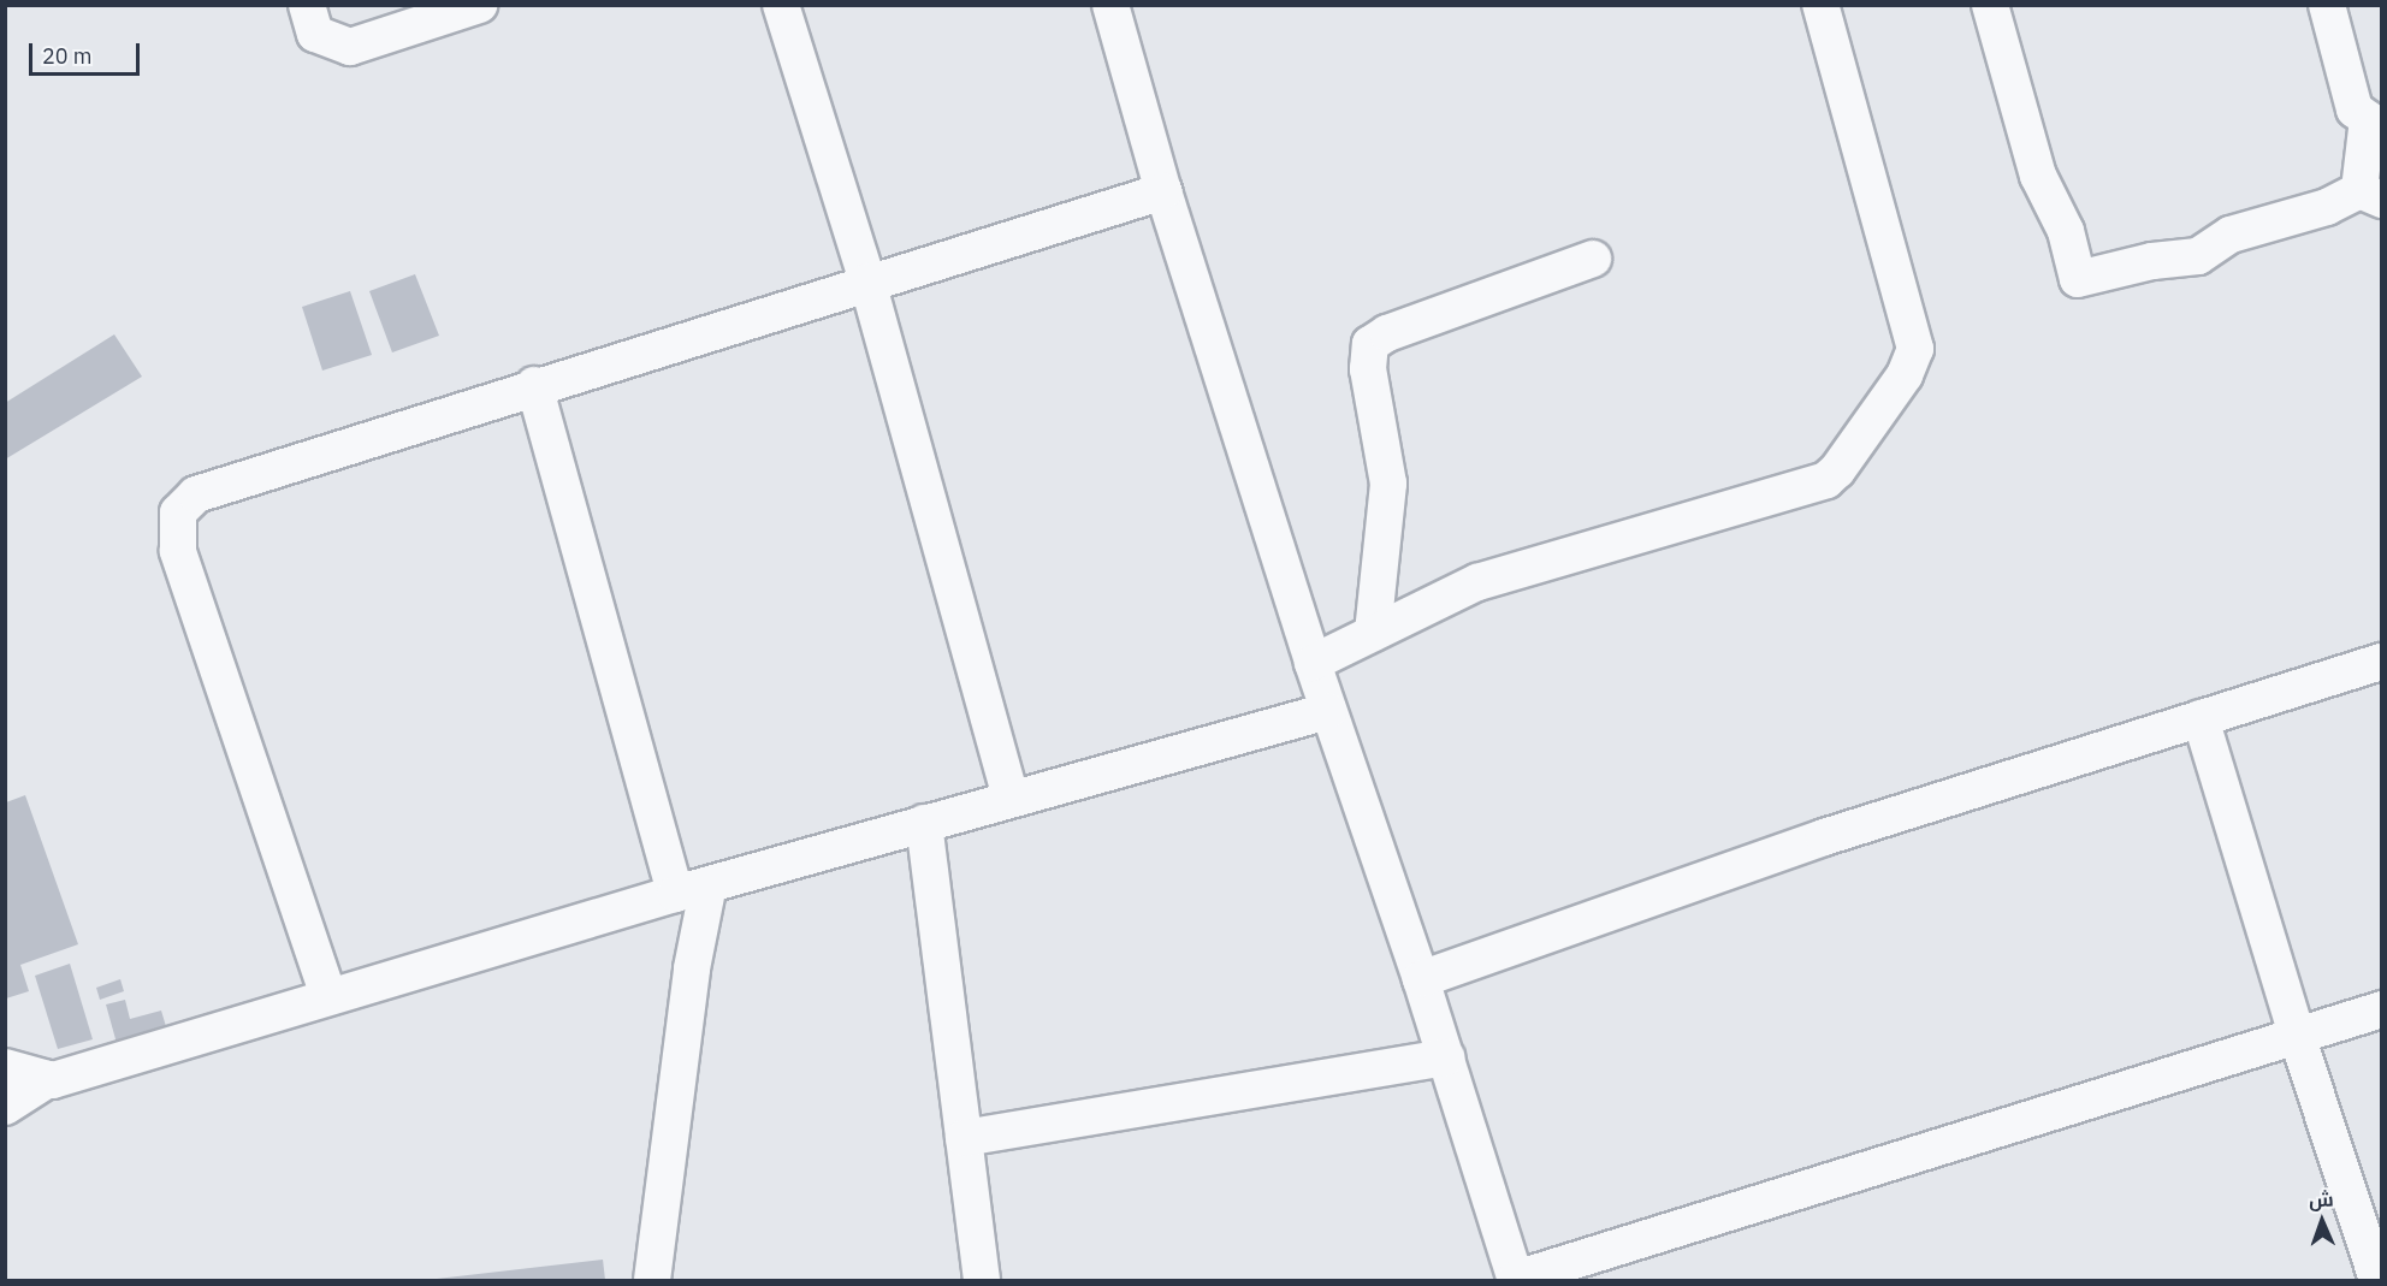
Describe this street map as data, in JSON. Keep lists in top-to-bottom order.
{
  "scale_bar": "20 m",
  "north": "top"
}
